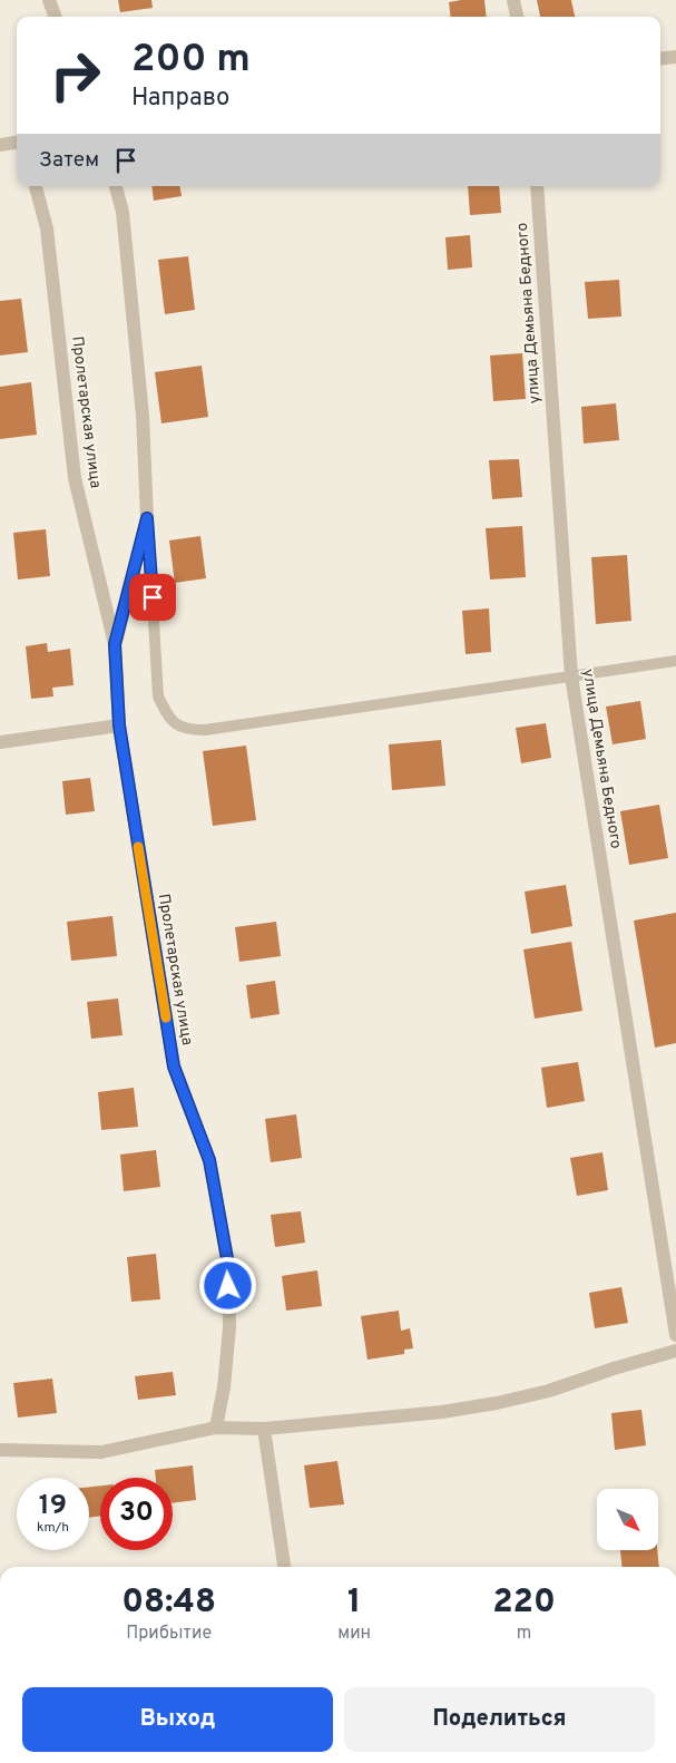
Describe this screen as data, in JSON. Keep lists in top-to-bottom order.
{
  "streets": {
    "street": ["улица Демьяна Бедного", "Пролетарская улица"]
  },
  "north": "bottom right",
  "page": {
    "turn": ["200 m", "Направо"],
    "then": "Затем",
    "speed": "19 km/h",
    "limit": "30",
    "eta": [
      "08:48",
      "Прибытие",
      "1",
      "мин",
      "220",
      "m"
    ],
    "buttons": ["Выход", "Поделиться"]
  }
}
